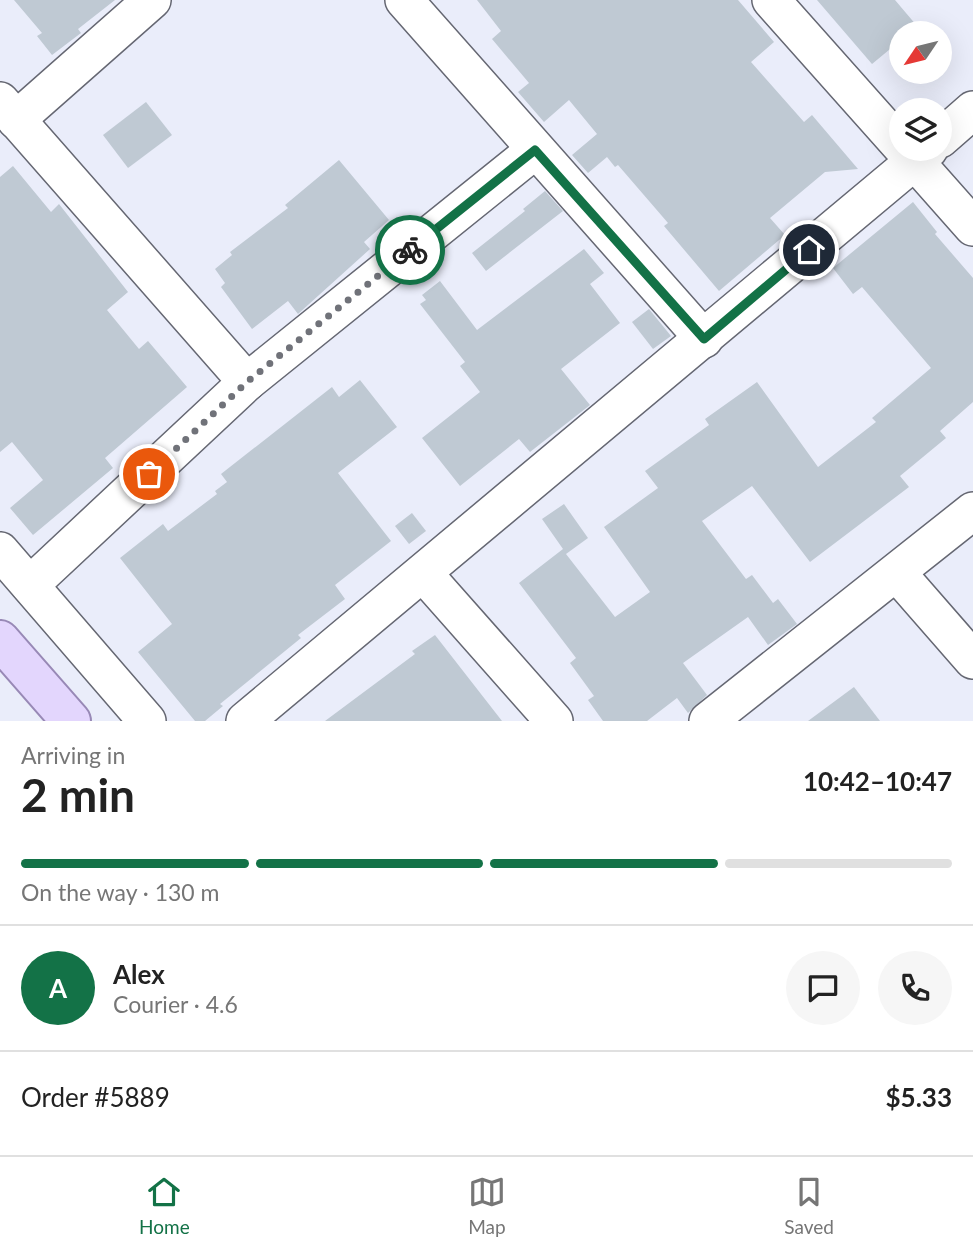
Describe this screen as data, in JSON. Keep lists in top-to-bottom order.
{
  "north": "bottom left",
  "page": {
    "heading": ["2 min", "Arriving in", "10:42–10:47"],
    "panel": [
      "Alex",
      "Courier · 4.6",
      "Order #5889",
      "$5.33"
    ],
    "bar": "On the way · 130 m",
    "round": "A",
    "tabs": ["Home", "Map", "Saved"]
  }
}
